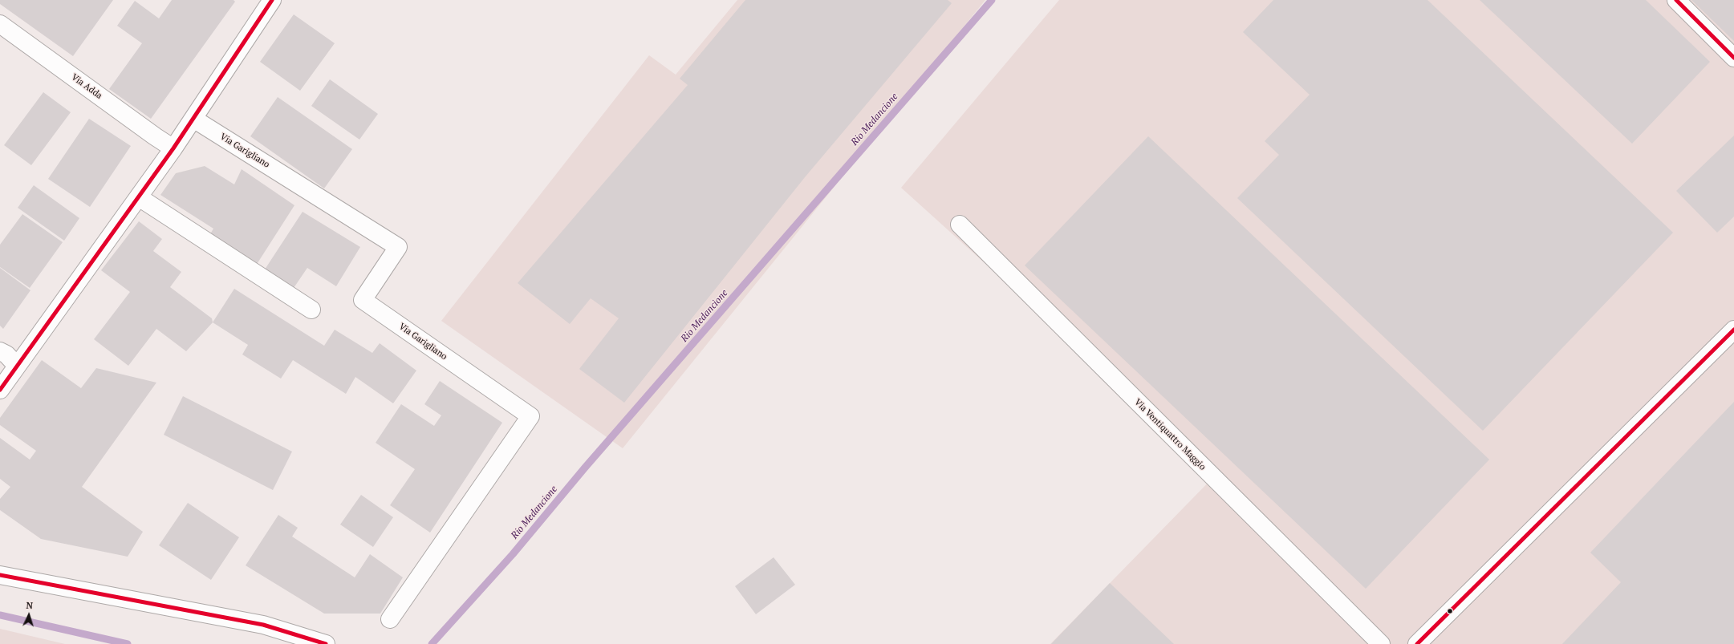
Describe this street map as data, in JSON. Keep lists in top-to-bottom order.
{
  "streets": {
    "street": ["Via Adda", "Via Garigliano", "Via Ventiquattro Maggio"]
  },
  "water": ["Rio Medancione"],
  "north": "top"
}
